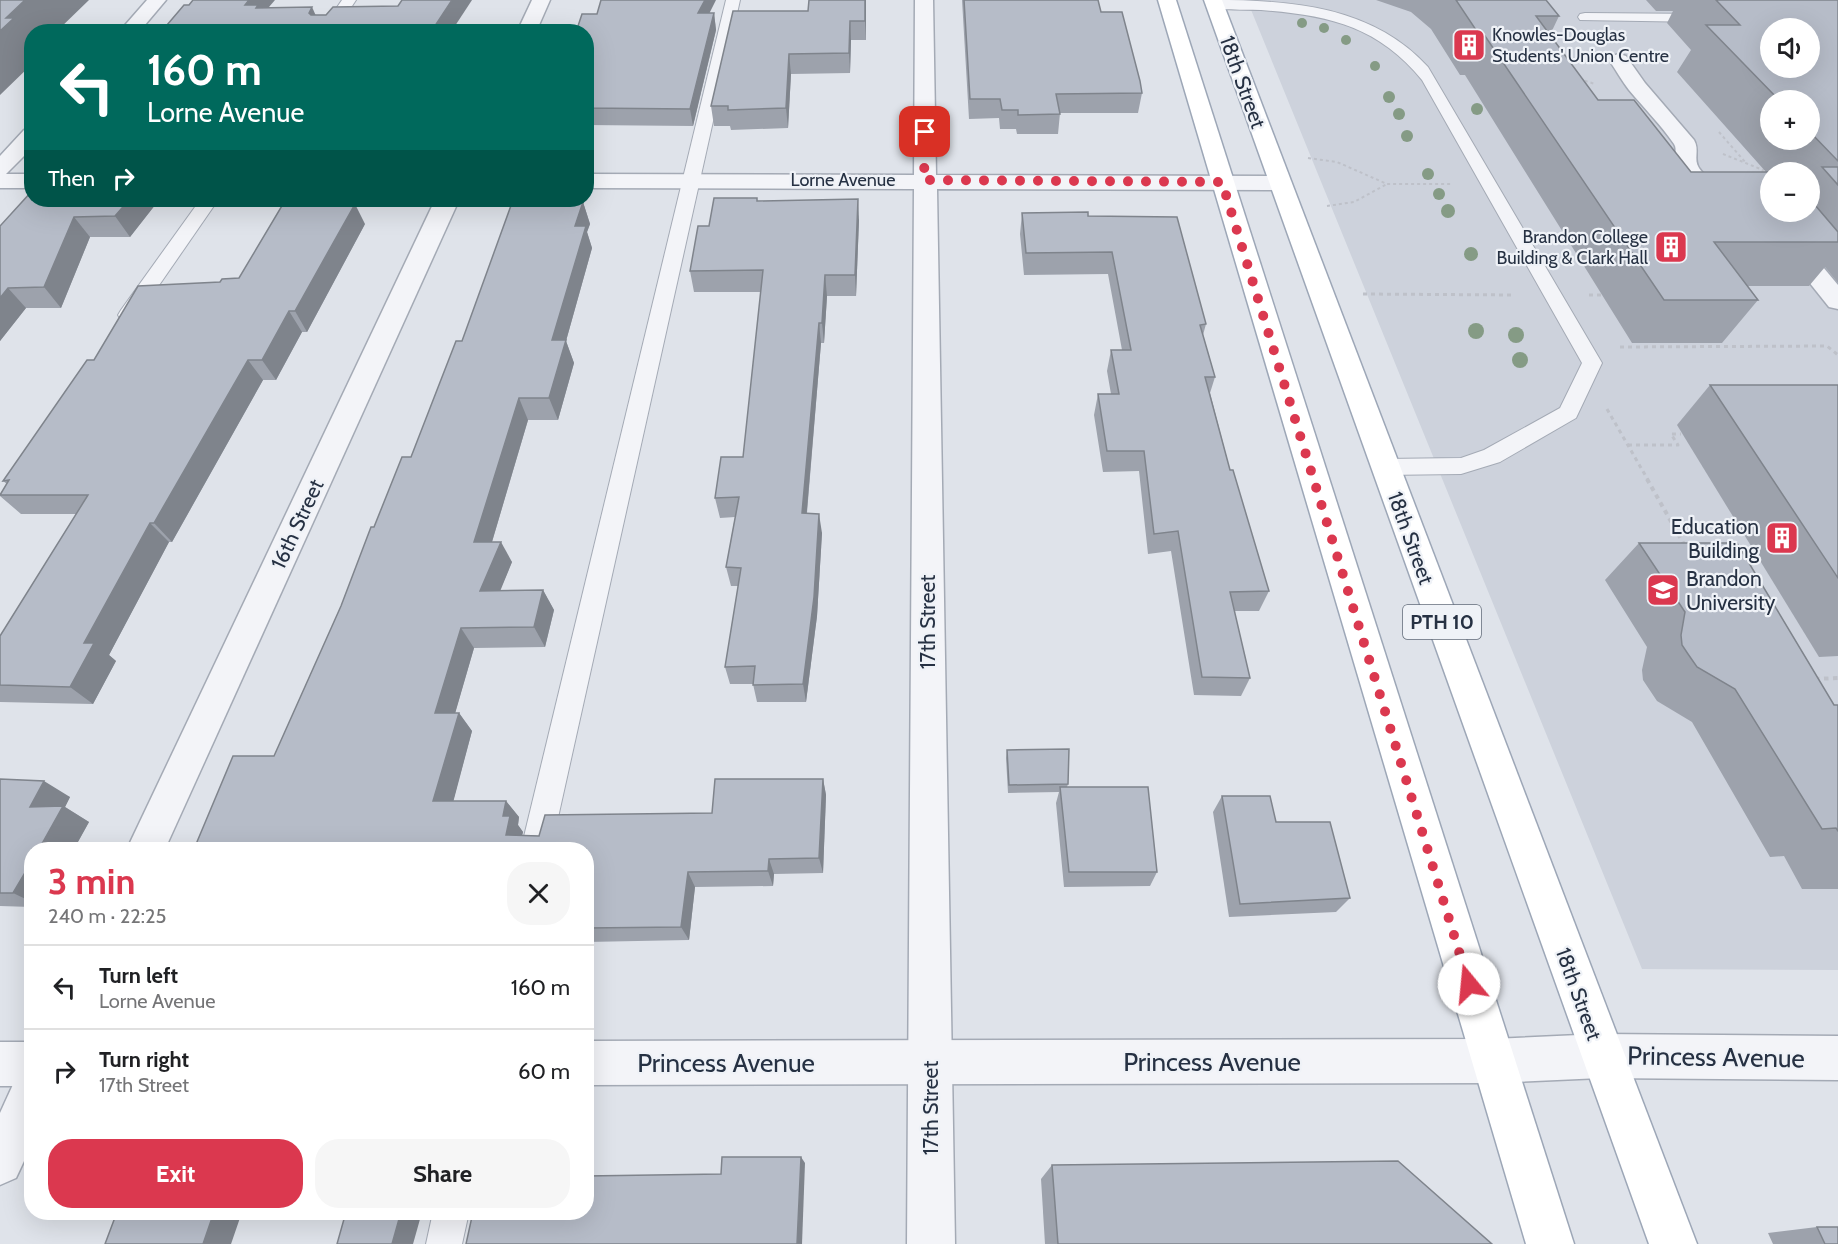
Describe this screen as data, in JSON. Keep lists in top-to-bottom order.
{
  "streets": {
    "main road": ["18th Street", "PTH 10"],
    "street": [
      "Lorne Avenue",
      "16th Street",
      "17th Street",
      "Princess Avenue"
    ]
  },
  "crossings": [
    ["18th Street", "Lorne Avenue"],
    ["18th Street", "Princess Avenue"],
    ["Lorne Avenue", "17th Street"],
    ["17th Street", "Princess Avenue"]
  ],
  "places": {
    "building": ["Knowles-Douglas Students' Union Centre", "Brandon College Building & Clark Hall", "Education Building"],
    "school or university": ["Brandon University"]
  },
  "page": {
    "map_buttons": ["+", "−"],
    "turn": ["160 m", "Lorne Avenue"],
    "then": "Then",
    "heading": ["3 min", "240 m · 22:25"],
    "list": [
      {
        "name": "Turn left",
        "note": "Lorne Avenue",
        "value": "160 m"
      },
      {
        "name": "Turn right",
        "note": "17th Street",
        "value": "60 m"
      }
    ],
    "buttons": ["Exit", "Share"]
  }
}
